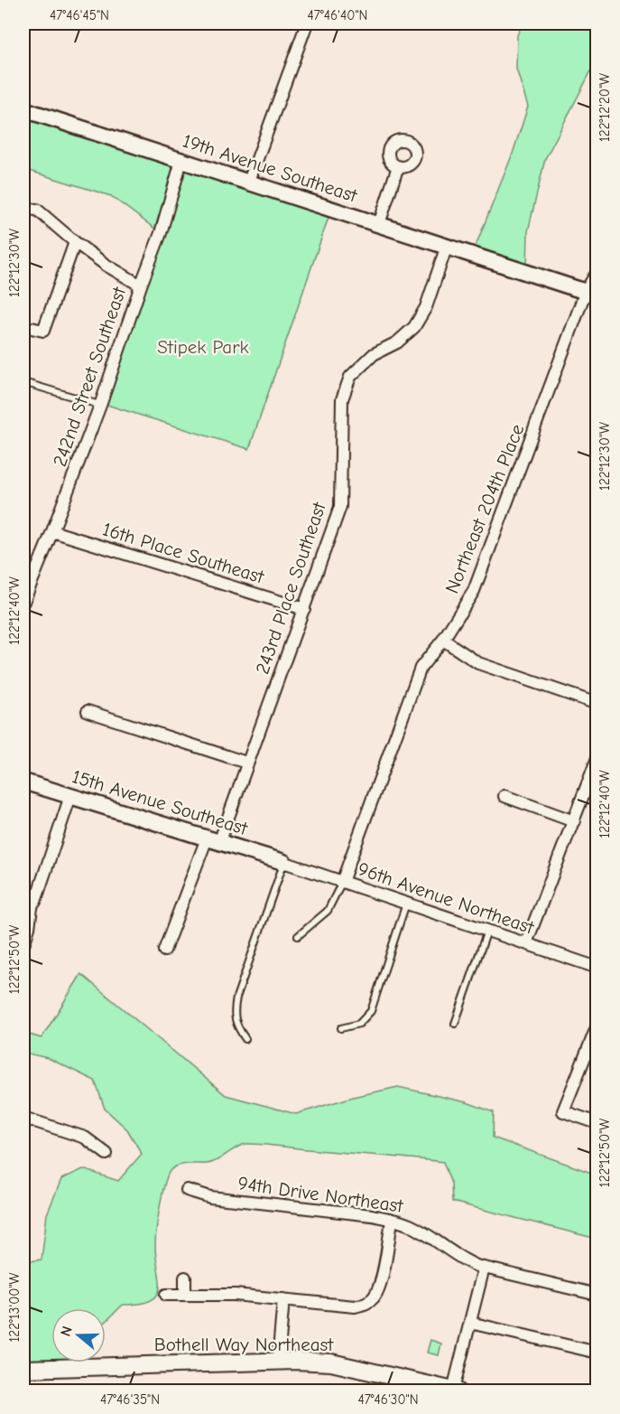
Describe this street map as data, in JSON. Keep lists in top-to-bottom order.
{
  "streets": {
    "main road": ["Bothell Way Northeast"],
    "street": [
      "19th Avenue Southeast",
      "242nd Street Southeast",
      "Northeast 204th Place",
      "16th Place Southeast",
      "243rd Place Southeast",
      "15th Avenue Southeast",
      "96th Avenue Northeast",
      "94th Drive Northeast"
    ]
  },
  "crossings": [
    ["19th Avenue Southeast", "242nd Street Southeast"],
    ["19th Avenue Southeast", "Northeast 204th Place"],
    ["19th Avenue Southeast", "243rd Place Southeast"],
    ["242nd Street Southeast", "16th Place Southeast"],
    ["Northeast 204th Place", "96th Avenue Northeast"],
    ["16th Place Southeast", "243rd Place Southeast"],
    ["243rd Place Southeast", "15th Avenue Southeast"],
    ["15th Avenue Southeast", "96th Avenue Northeast"]
  ],
  "parks": ["Stipek Park"],
  "north": "left",
  "coordinates": [
    "47°46'45\"N",
    "47°46'40\"N",
    "122°12'20\"W",
    "122°12'30\"W",
    "122°12'40\"W",
    "122°12'50\"W",
    "122°13'00\"W",
    "47°46'35\"N",
    "47°46'30\"N"
  ]
}
